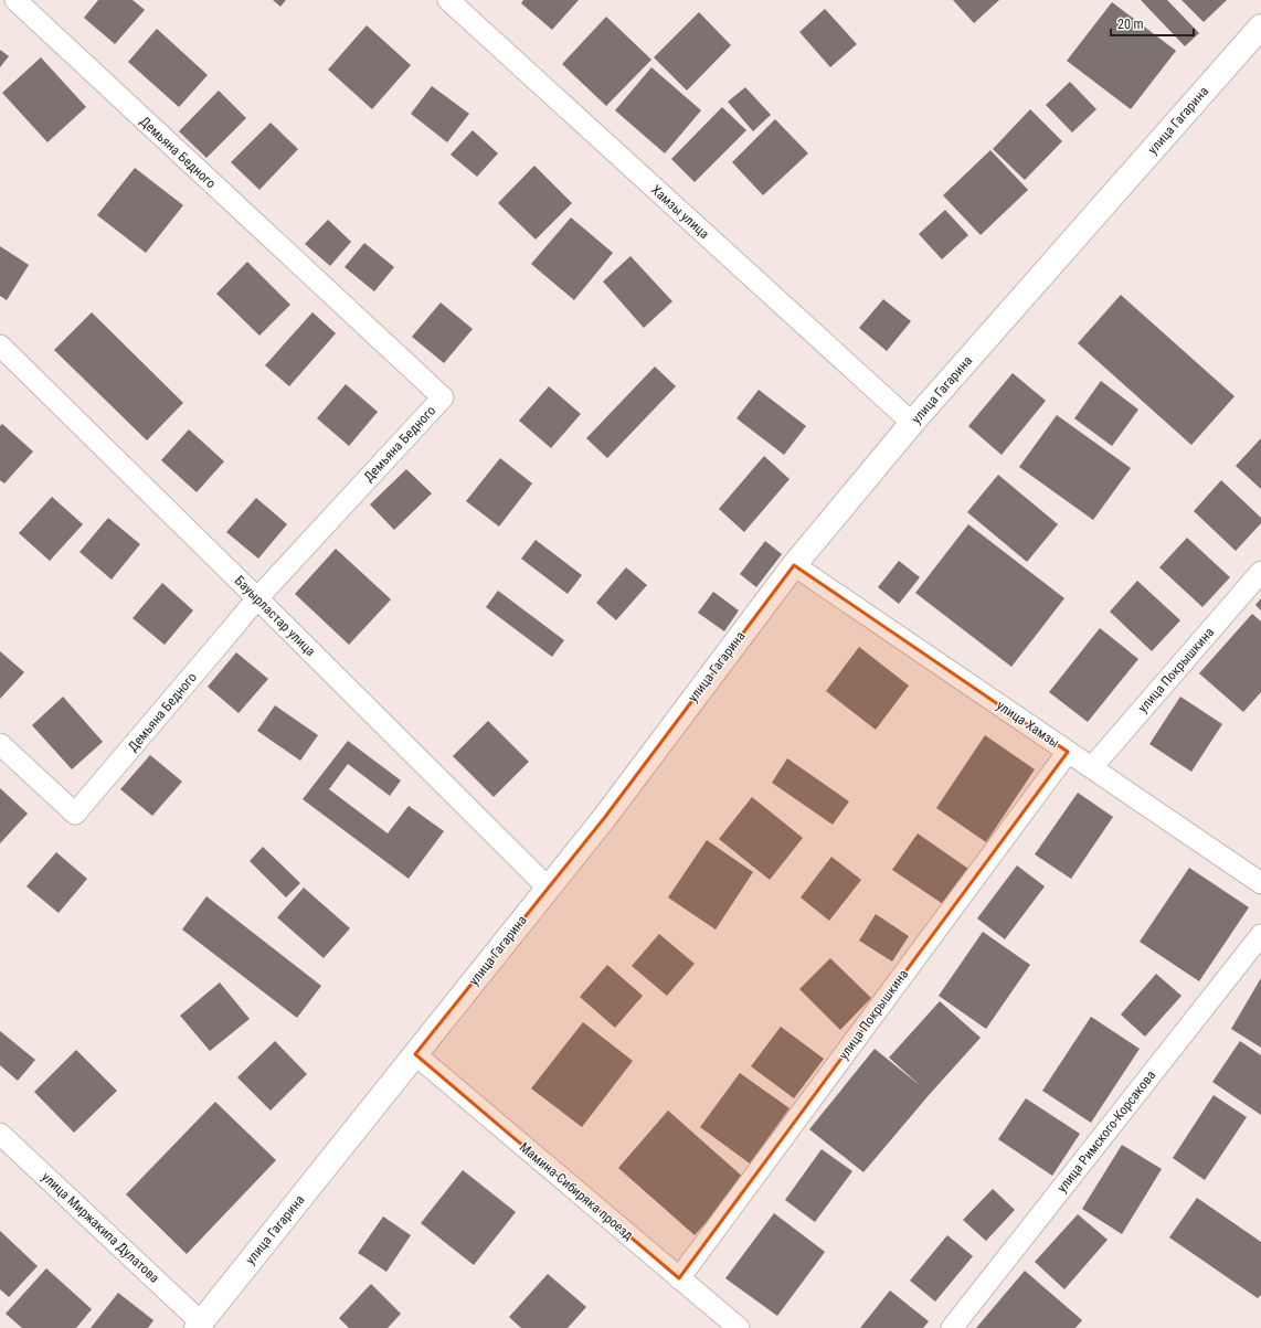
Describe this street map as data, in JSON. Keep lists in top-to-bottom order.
{
  "streets": {
    "main road": ["улица Гагарина"],
    "street": [
      "Демьяна Бедного",
      "Хамзы улица",
      "Бауырластар улица",
      "улица Покрышкина",
      "улица Хамзы",
      "улица Римского-Корсакова",
      "Мамина-Сибиряка проезд",
      "улица Миржакипа Дулатова"
    ]
  },
  "crossings": [
    ["улица Гагарина", "Хамзы улица"],
    ["улица Гагарина", "Бауырластар улица"],
    ["улица Гагарина", "улица Хамзы"],
    ["улица Гагарина", "Мамина-Сибиряка проезд"],
    ["улица Гагарина", "улица Миржакипа Дулатова"],
    ["Демьяна Бедного", "Бауырластар улица"],
    ["улица Покрышкина", "улица Хамзы"],
    ["улица Покрышкина", "Мамина-Сибиряка проезд"]
  ],
  "scale_bar": "20 m"
}
